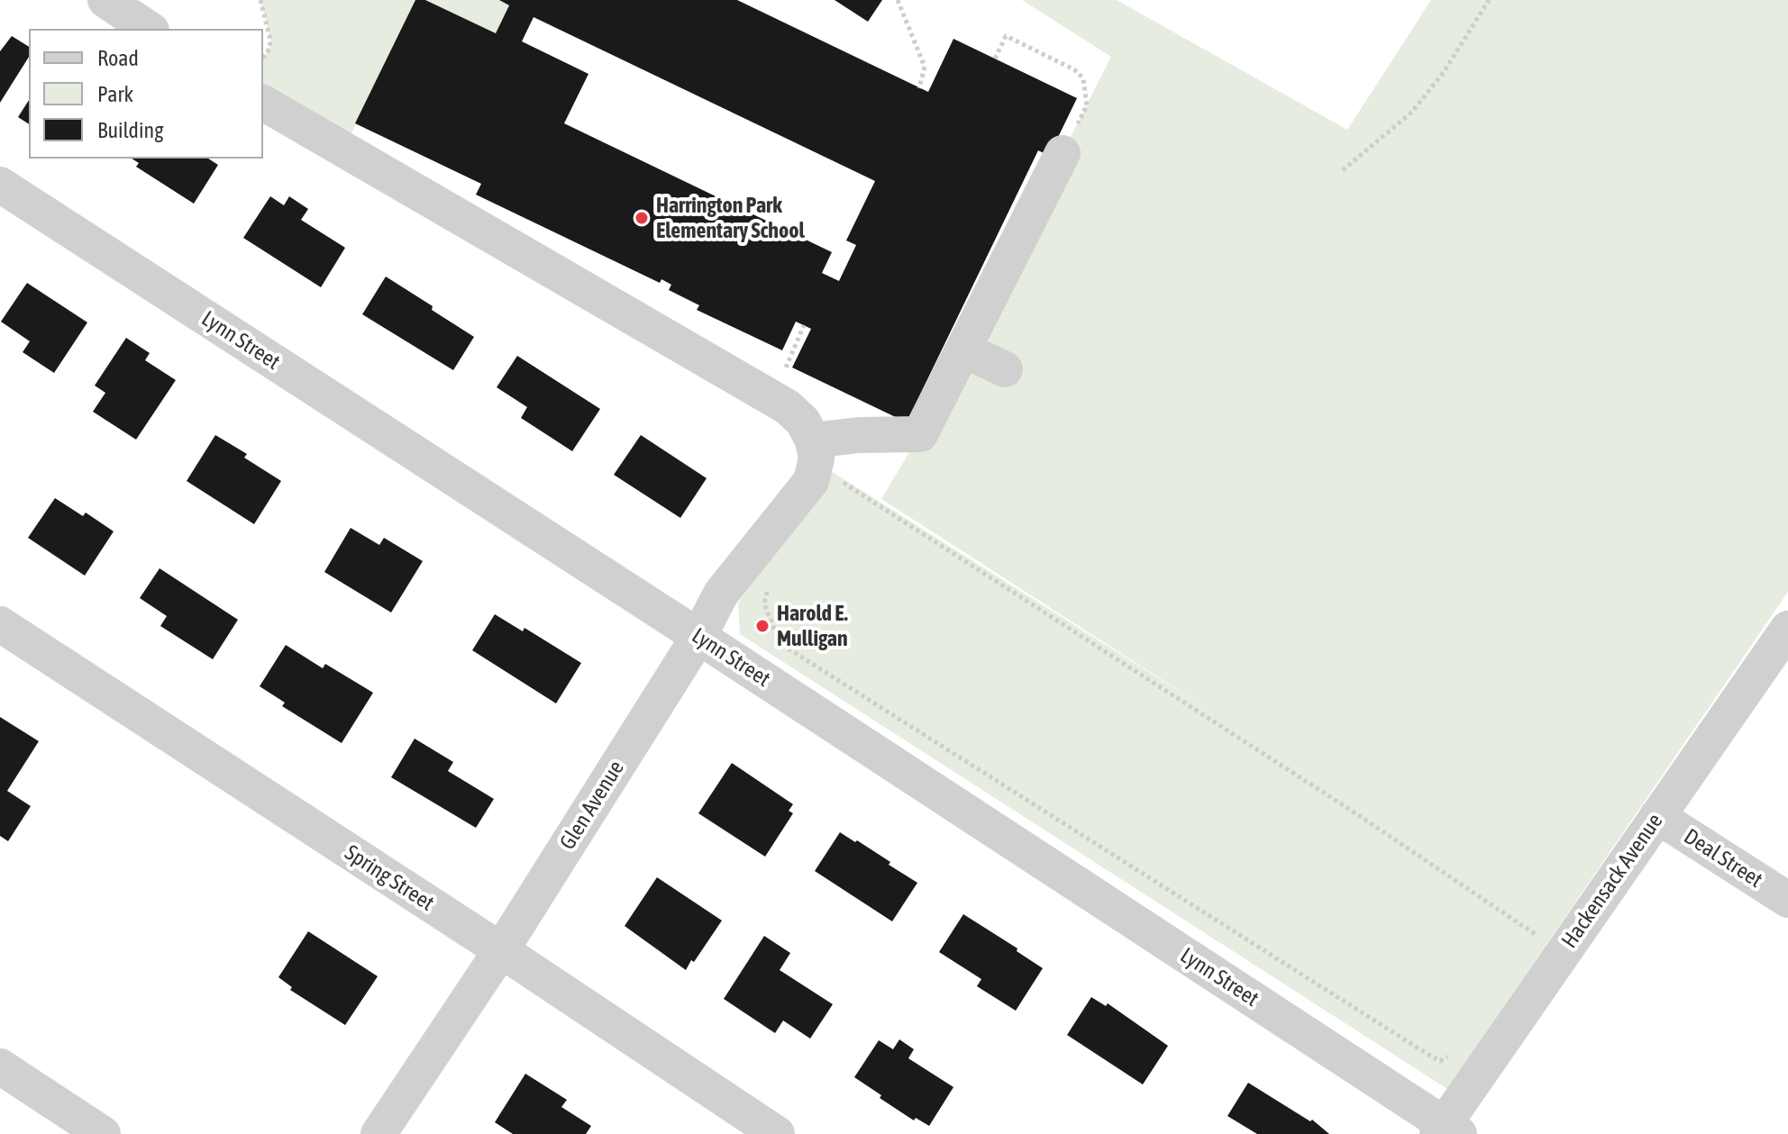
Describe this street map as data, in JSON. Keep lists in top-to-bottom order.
{
  "streets": {
    "street": [
      "Lynn Street",
      "Glen Avenue",
      "Deal Street",
      "Spring Street",
      "Hackensack Avenue"
    ]
  },
  "crossings": [
    ["Lynn Street", "Glen Avenue"],
    ["Lynn Street", "Hackensack Avenue"],
    ["Glen Avenue", "Spring Street"],
    ["Deal Street", "Hackensack Avenue"]
  ],
  "places": ["Harrington Park Elementary School", "Harold E. Mulligan"],
  "legend": ["Road", "Park", "Building"]
}
